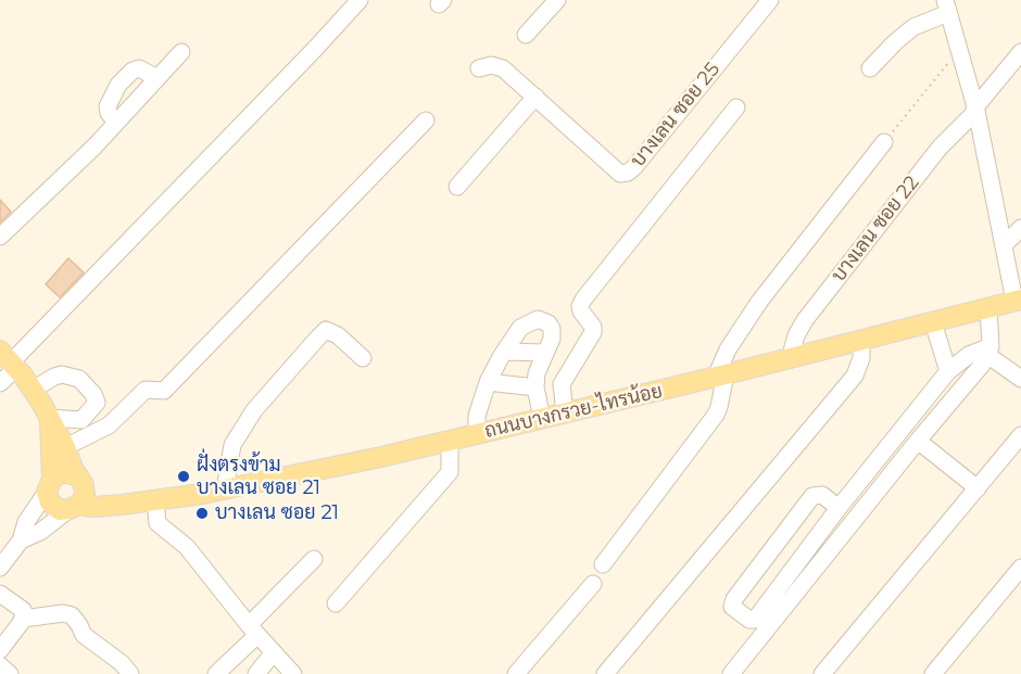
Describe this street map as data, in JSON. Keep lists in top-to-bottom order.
{
  "streets": {
    "main road": ["ถนนบางกรวย-ไทรน้อย"],
    "street": ["บางเลน ซอย 25", "บางเลน ซอย 22"]
  },
  "crossings": [
    ["บางเลน ซอย 22", "ถนนบางกรวย-ไทรน้อย"]
  ],
  "places": ["ฝั่งตรงข้าม บางเลน ซอย 21", "บางเลน ซอย 21"]
}
